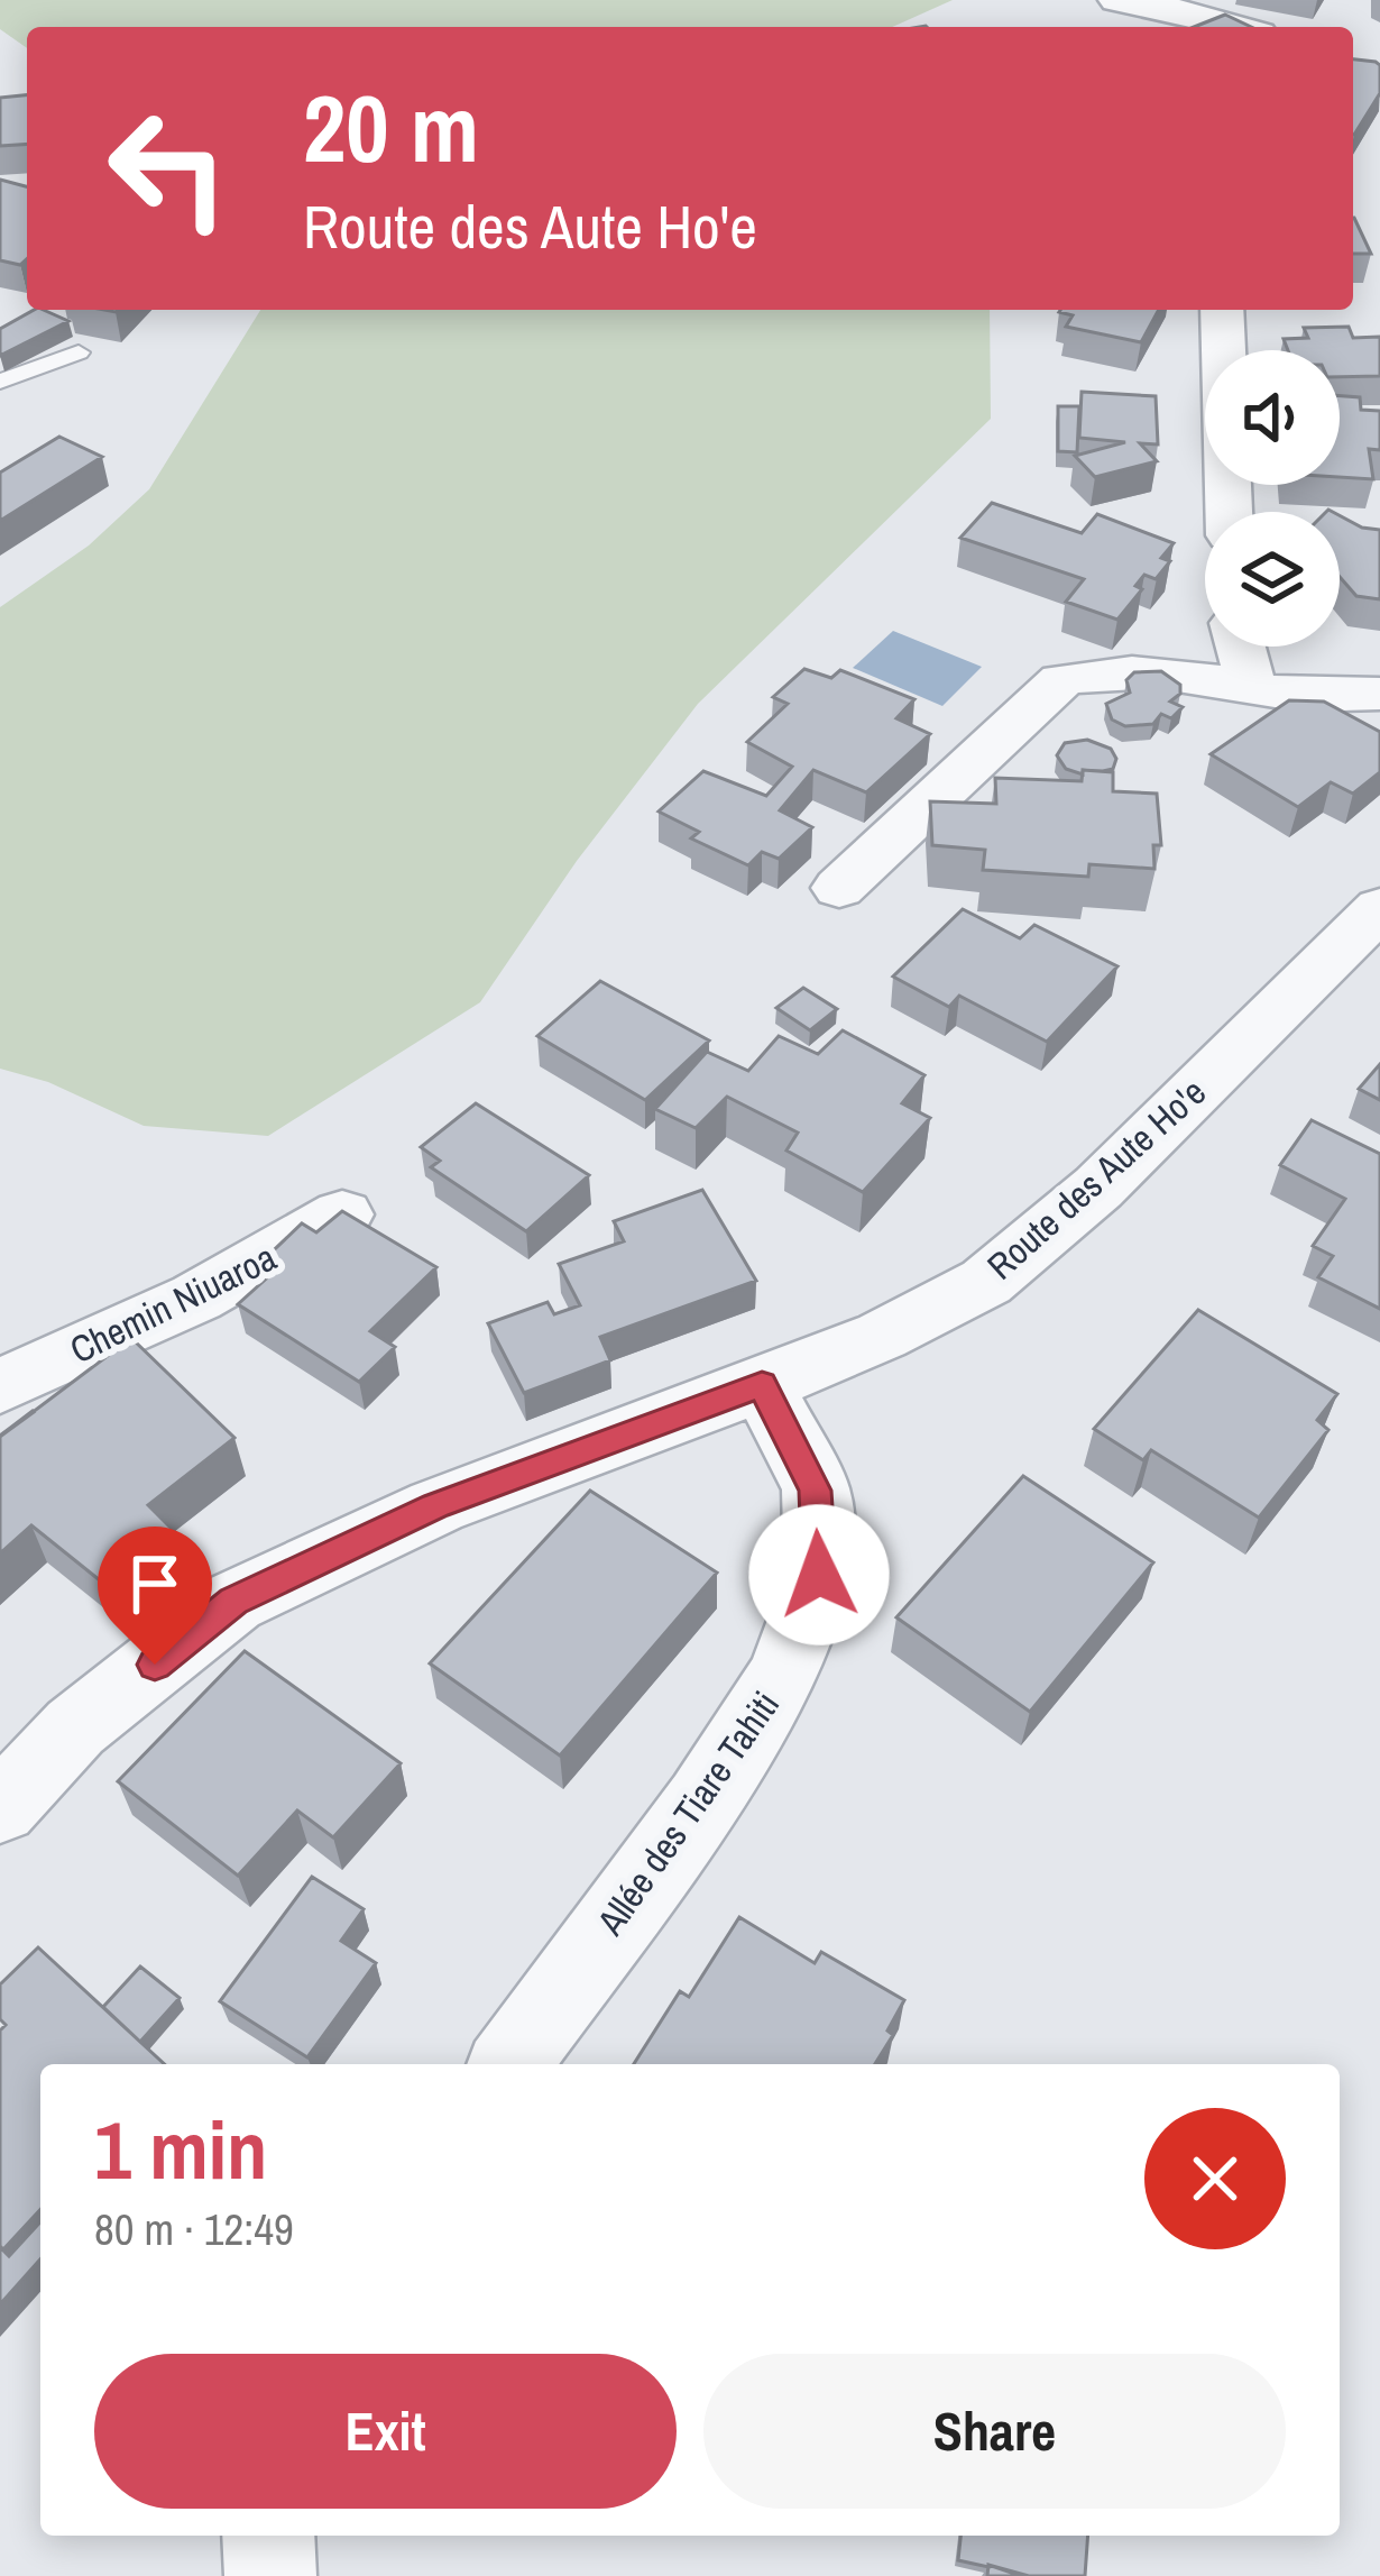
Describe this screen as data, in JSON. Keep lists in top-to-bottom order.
{
  "streets": {
    "street": ["Route des Aute Ho'e", "Chemin Niuaroa", "Allée des Tiare Tahiti"]
  },
  "crossings": [
    ["Route des Aute Ho'e", "Allée des Tiare Tahiti"]
  ],
  "page": {
    "turn": ["20 m", "Route des Aute Ho'e"],
    "heading": ["1 min", "80 m · 12:49"],
    "buttons": ["Exit", "Share"]
  }
}
